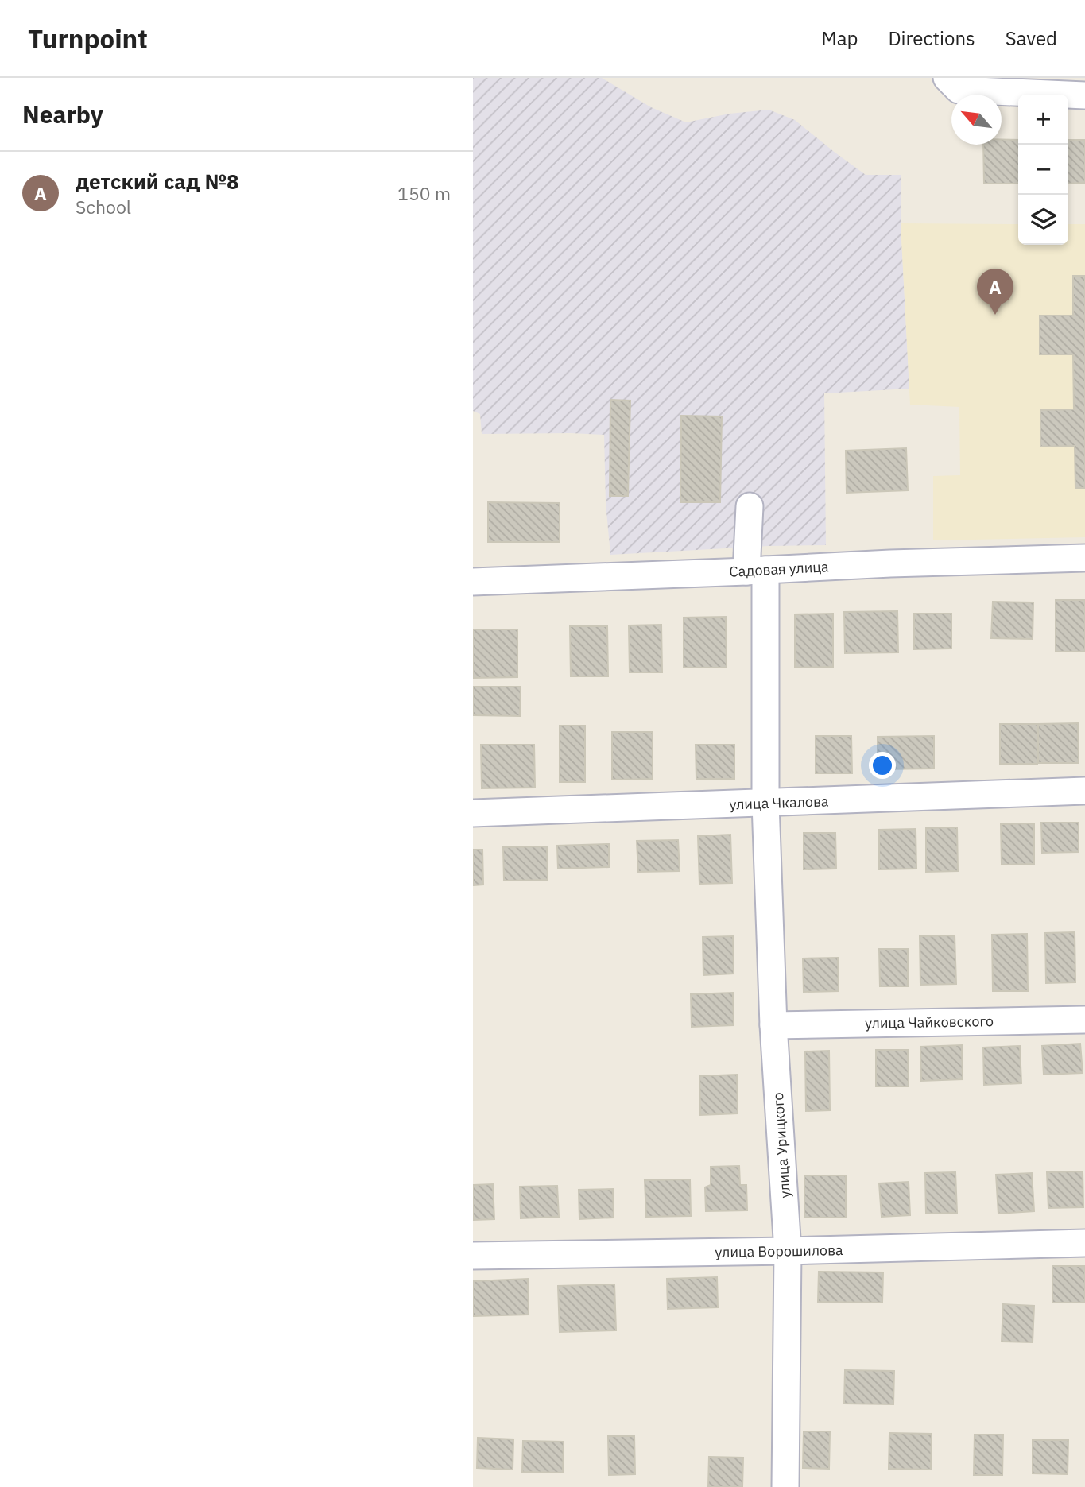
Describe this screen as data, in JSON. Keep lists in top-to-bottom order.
{
  "streets": {
    "street": [
      "Садовая улица",
      "улица Чкалова",
      "улица Чайковского",
      "улица Урицкого",
      "улица Ворошилова"
    ]
  },
  "crossings": [
    ["Садовая улица", "улица Урицкого"],
    ["улица Чкалова", "улица Урицкого"],
    ["улица Чайковского", "улица Урицкого"],
    ["улица Урицкого", "улица Ворошилова"]
  ],
  "north": "top left",
  "page": {
    "header": "Turnpoint",
    "nav": ["Map", "Directions", "Saved"],
    "heading": "Nearby",
    "map_buttons": ["+", "−"],
    "list": [
      {
        "mark": "A",
        "name": "детский сад №8",
        "note": "School",
        "value": "150 m"
      }
    ],
    "pins": "A"
  }
}
